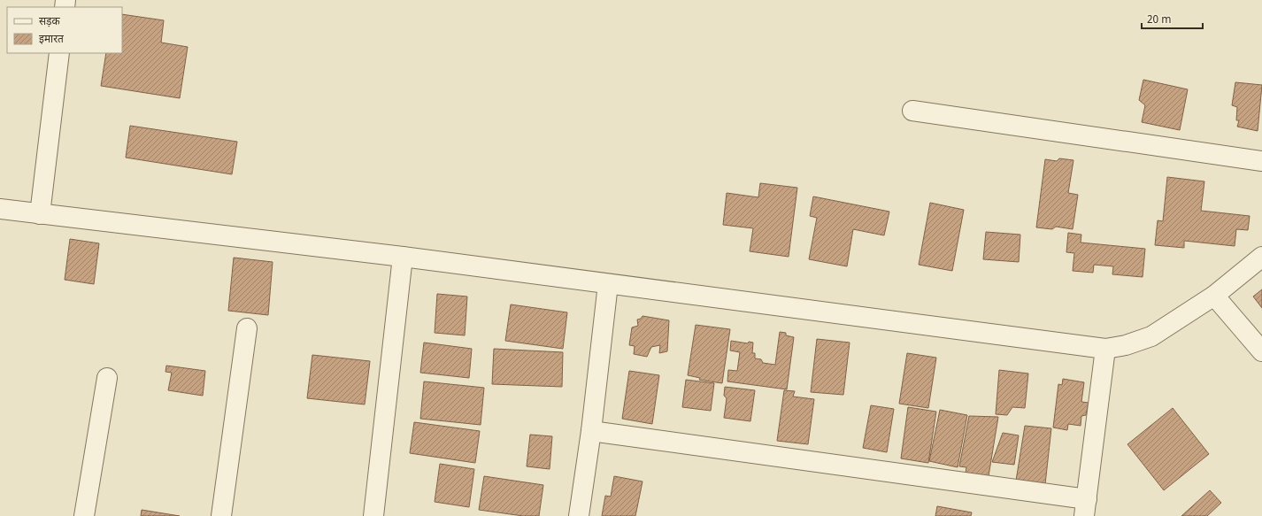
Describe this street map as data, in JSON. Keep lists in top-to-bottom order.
{
  "legend": ["सड़क", "इमारत"],
  "scale_bar": "20 m"
}
